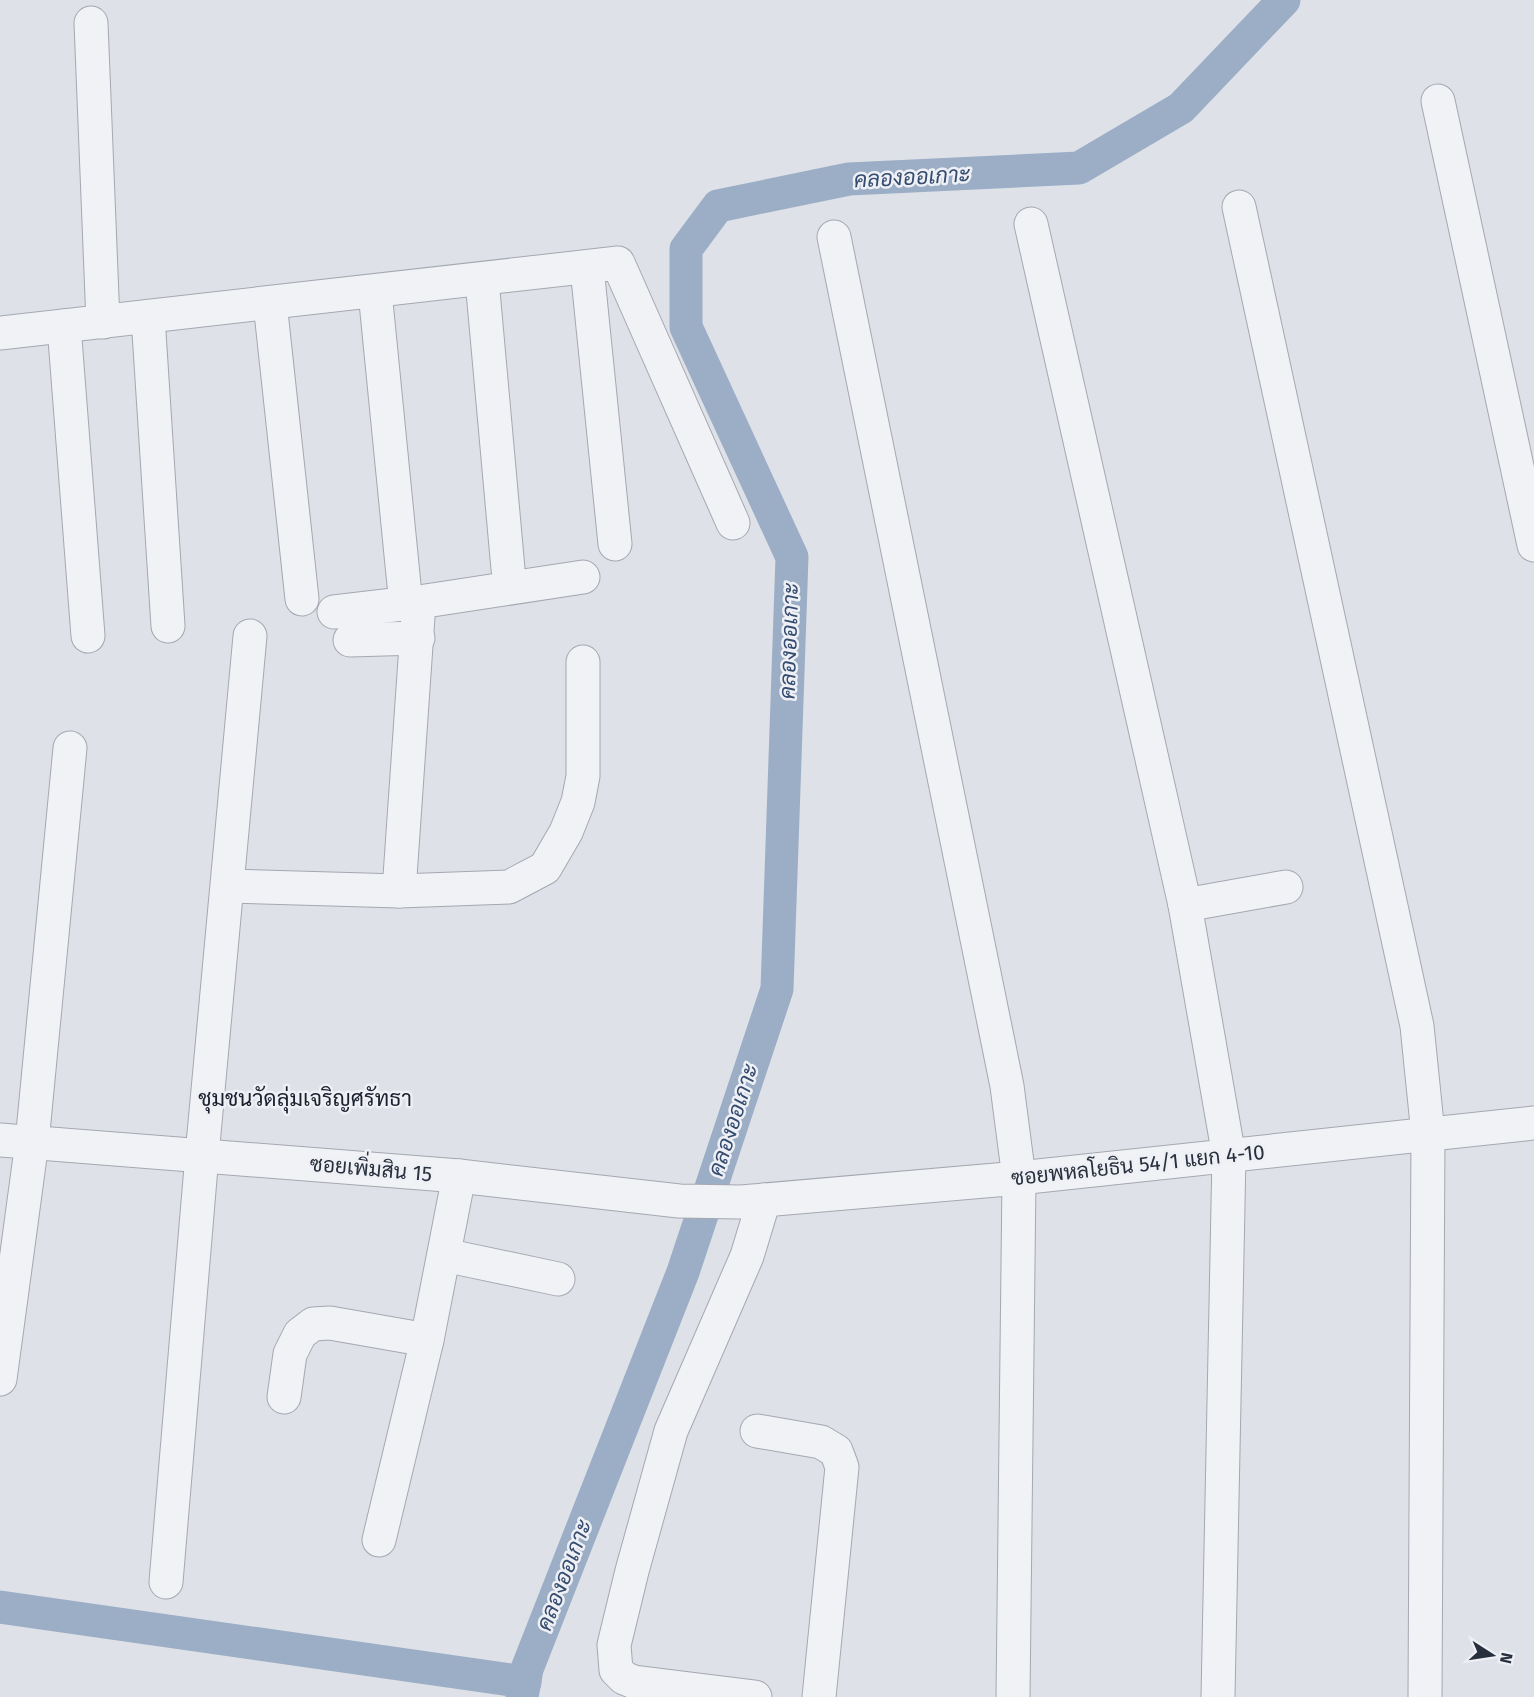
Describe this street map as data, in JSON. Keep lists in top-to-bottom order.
{
  "streets": {
    "street": ["ซอยพหลโยธิน 54/1 แยก 4-10", "ซอยเพิ่มสิน 15"]
  },
  "crossings": [
    ["ซอยพหลโยธิน 54/1 แยก 4-10", "ซอยเพิ่มสิน 15"]
  ],
  "districts": ["ชุมชนวัดลุ่มเจริญศรัทธา"],
  "water": ["คลองออเกาะ"],
  "north": "right"
}
